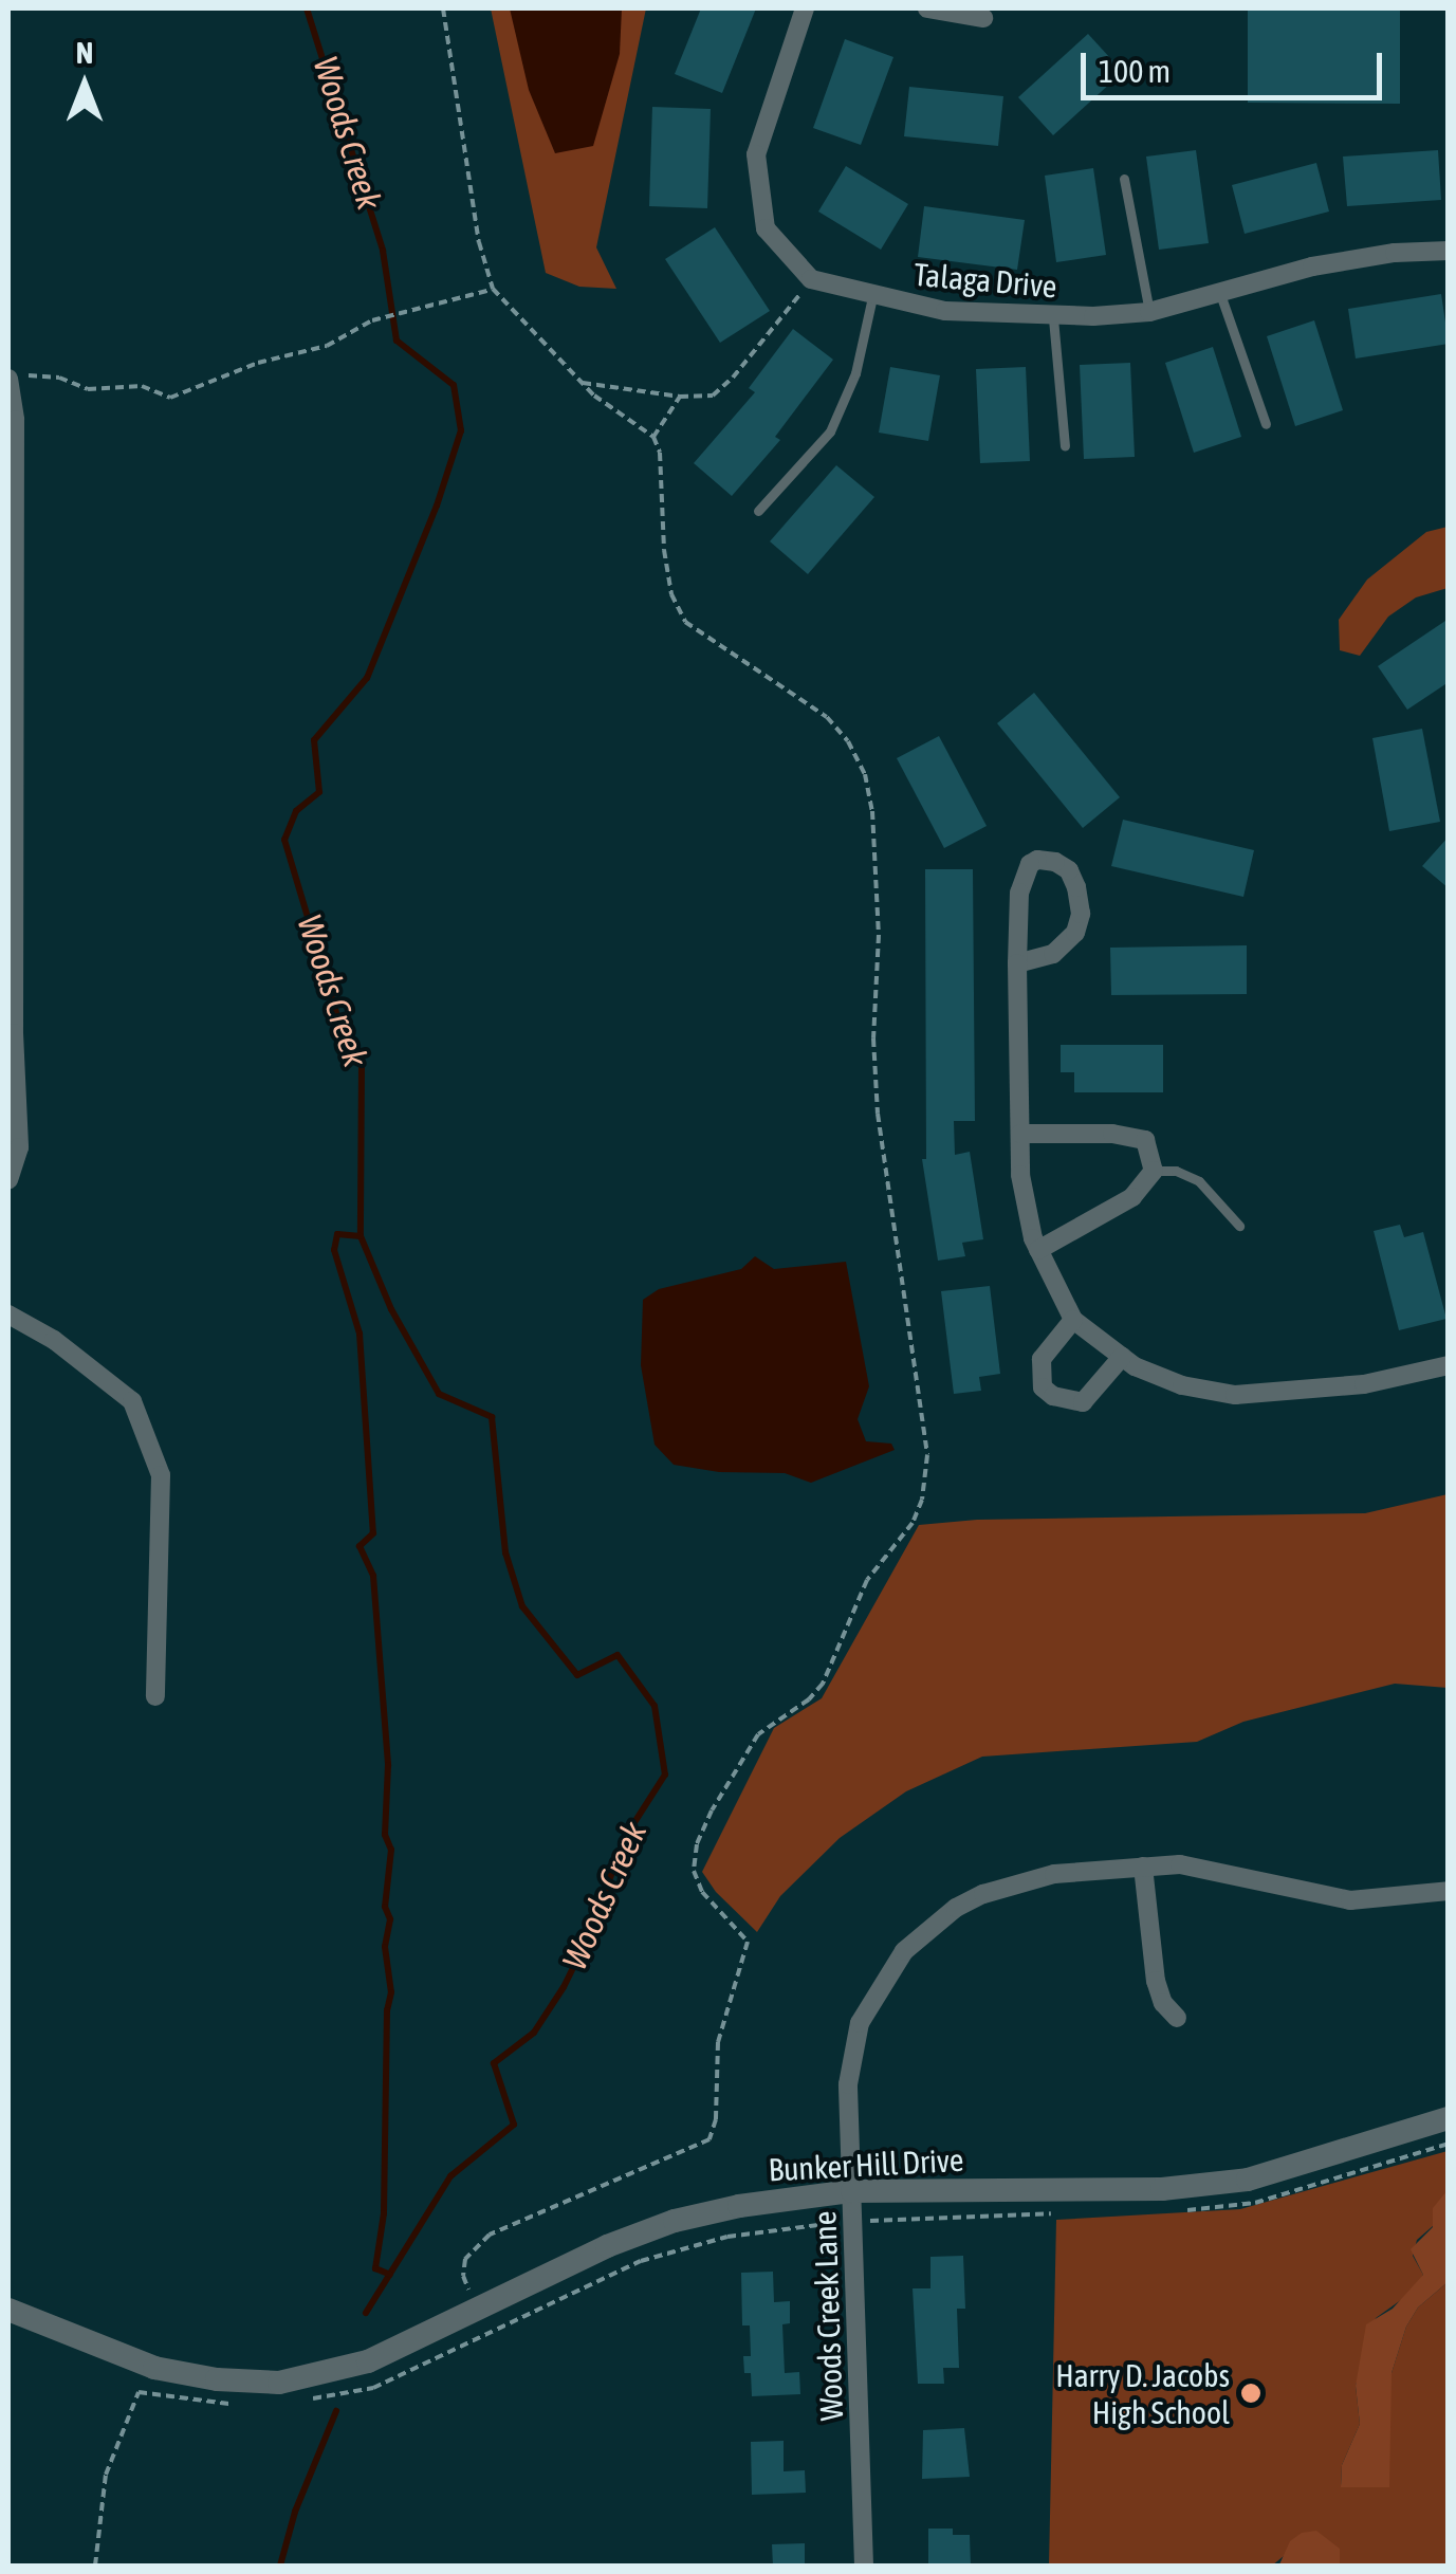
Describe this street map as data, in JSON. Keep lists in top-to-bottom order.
{
  "streets": {
    "street": ["Talaga Drive", "Bunker Hill Drive", "Woods Creek Lane"]
  },
  "crossings": [
    ["Bunker Hill Drive", "Woods Creek Lane"]
  ],
  "water": ["Woods Creek"],
  "places": ["Harry D. Jacobs High School"],
  "scale_bar": "100 m",
  "north": "top"
}
